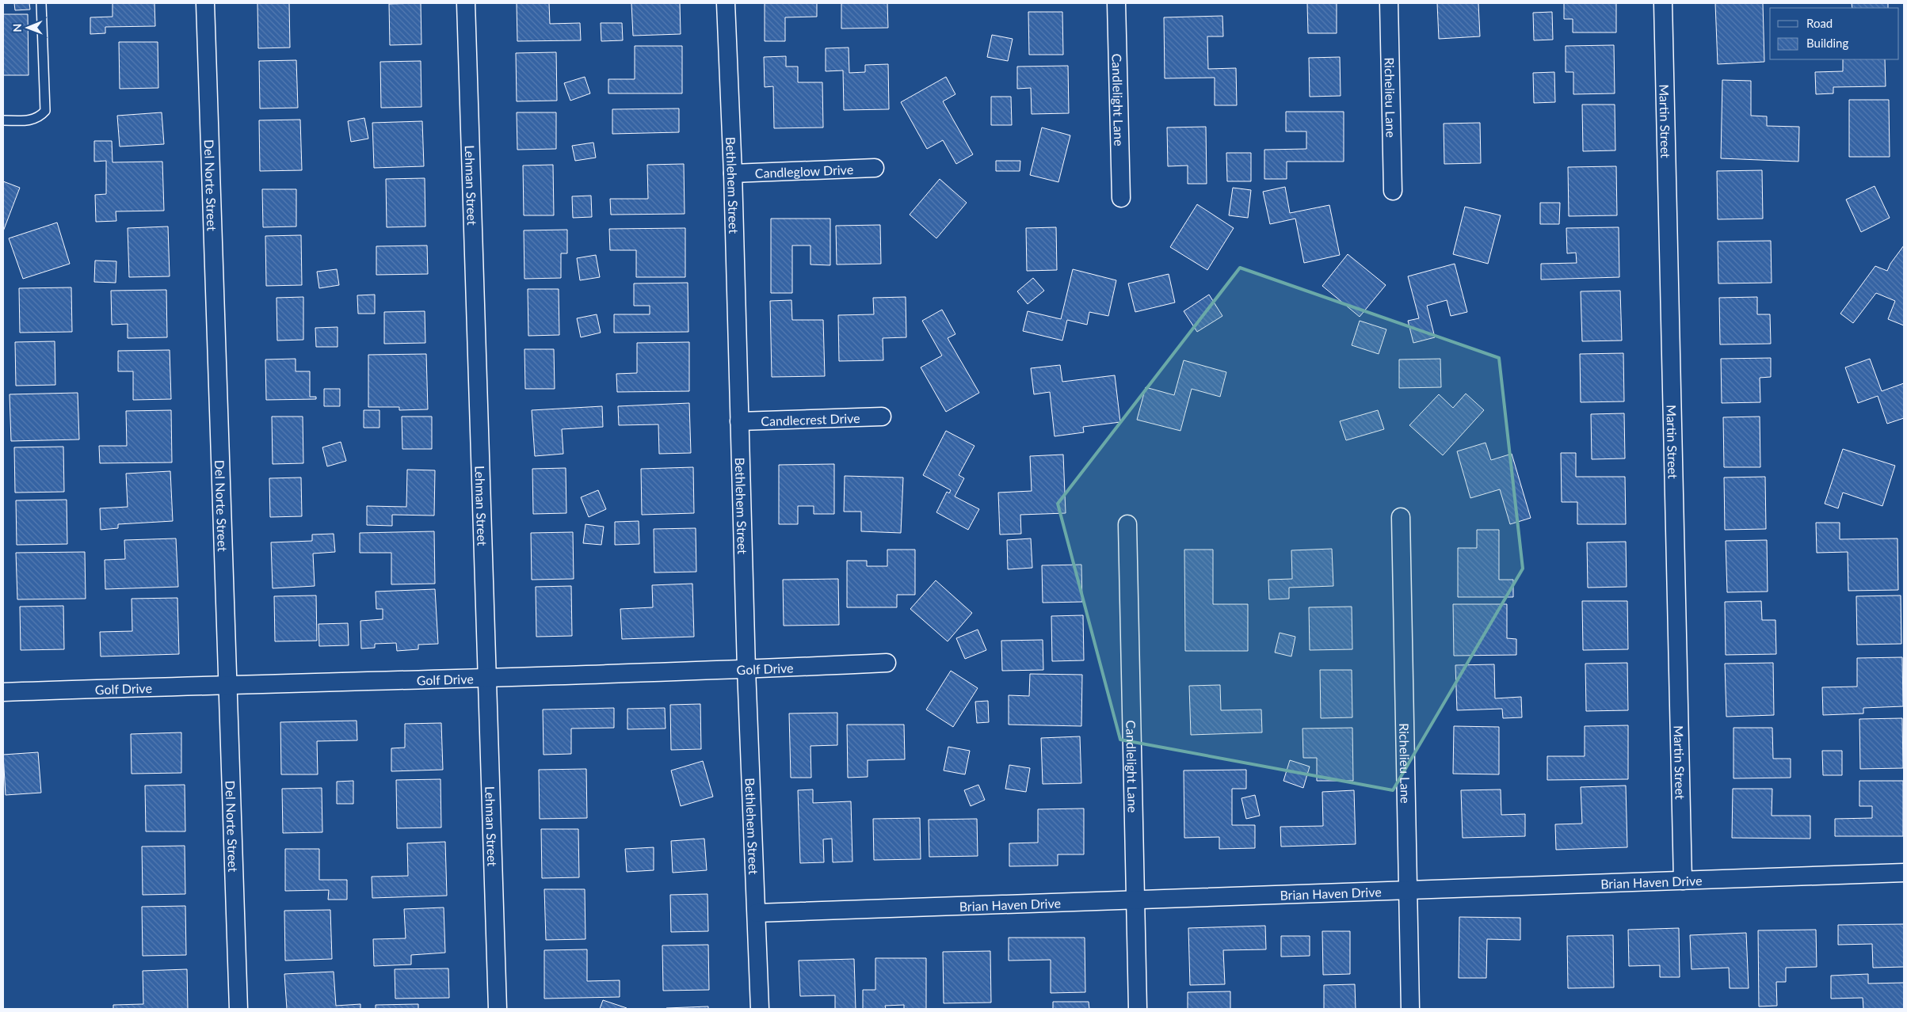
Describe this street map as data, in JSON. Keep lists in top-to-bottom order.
{
  "streets": {
    "street": [
      "Richelieu Lane",
      "Candlelight Lane",
      "Martin Street",
      "Candleglow Drive",
      "Del Norte Street",
      "Lehman Street",
      "Bethlehem Street",
      "Candlecrest Drive",
      "Golf Drive",
      "Brian Haven Drive"
    ]
  },
  "crossings": [
    ["Richelieu Lane", "Brian Haven Drive"],
    ["Candlelight Lane", "Brian Haven Drive"],
    ["Martin Street", "Brian Haven Drive"],
    ["Candleglow Drive", "Bethlehem Street"],
    ["Del Norte Street", "Golf Drive"],
    ["Lehman Street", "Golf Drive"],
    ["Bethlehem Street", "Candlecrest Drive"],
    ["Bethlehem Street", "Golf Drive"],
    ["Bethlehem Street", "Brian Haven Drive"]
  ],
  "legend": ["Road", "Building"],
  "north": "left"
}
